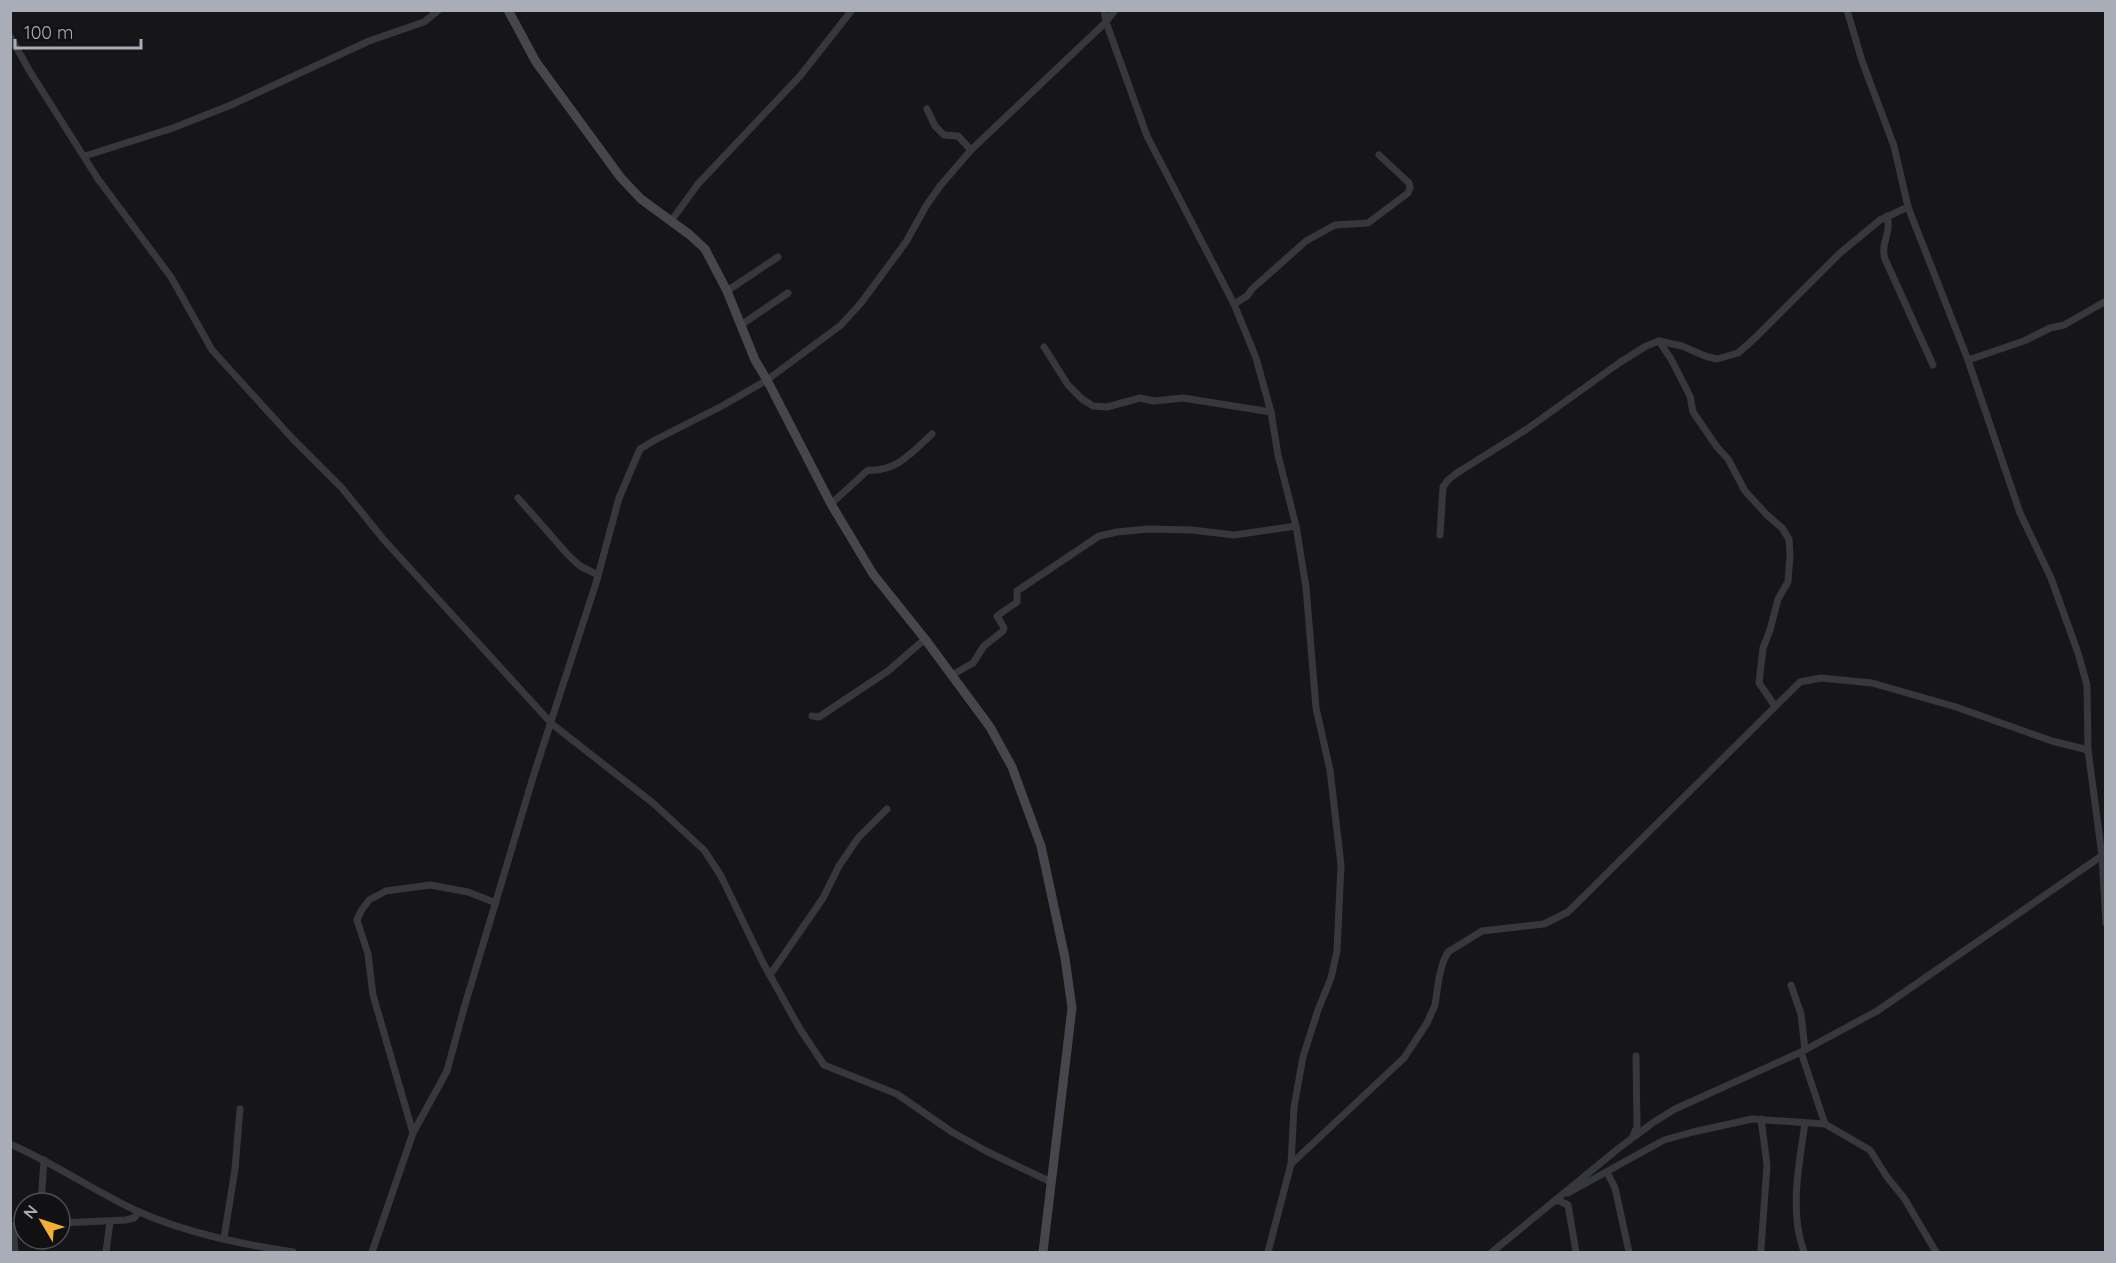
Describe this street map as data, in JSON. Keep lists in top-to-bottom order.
{
  "scale_bar": "100 m",
  "north": "top left"
}
